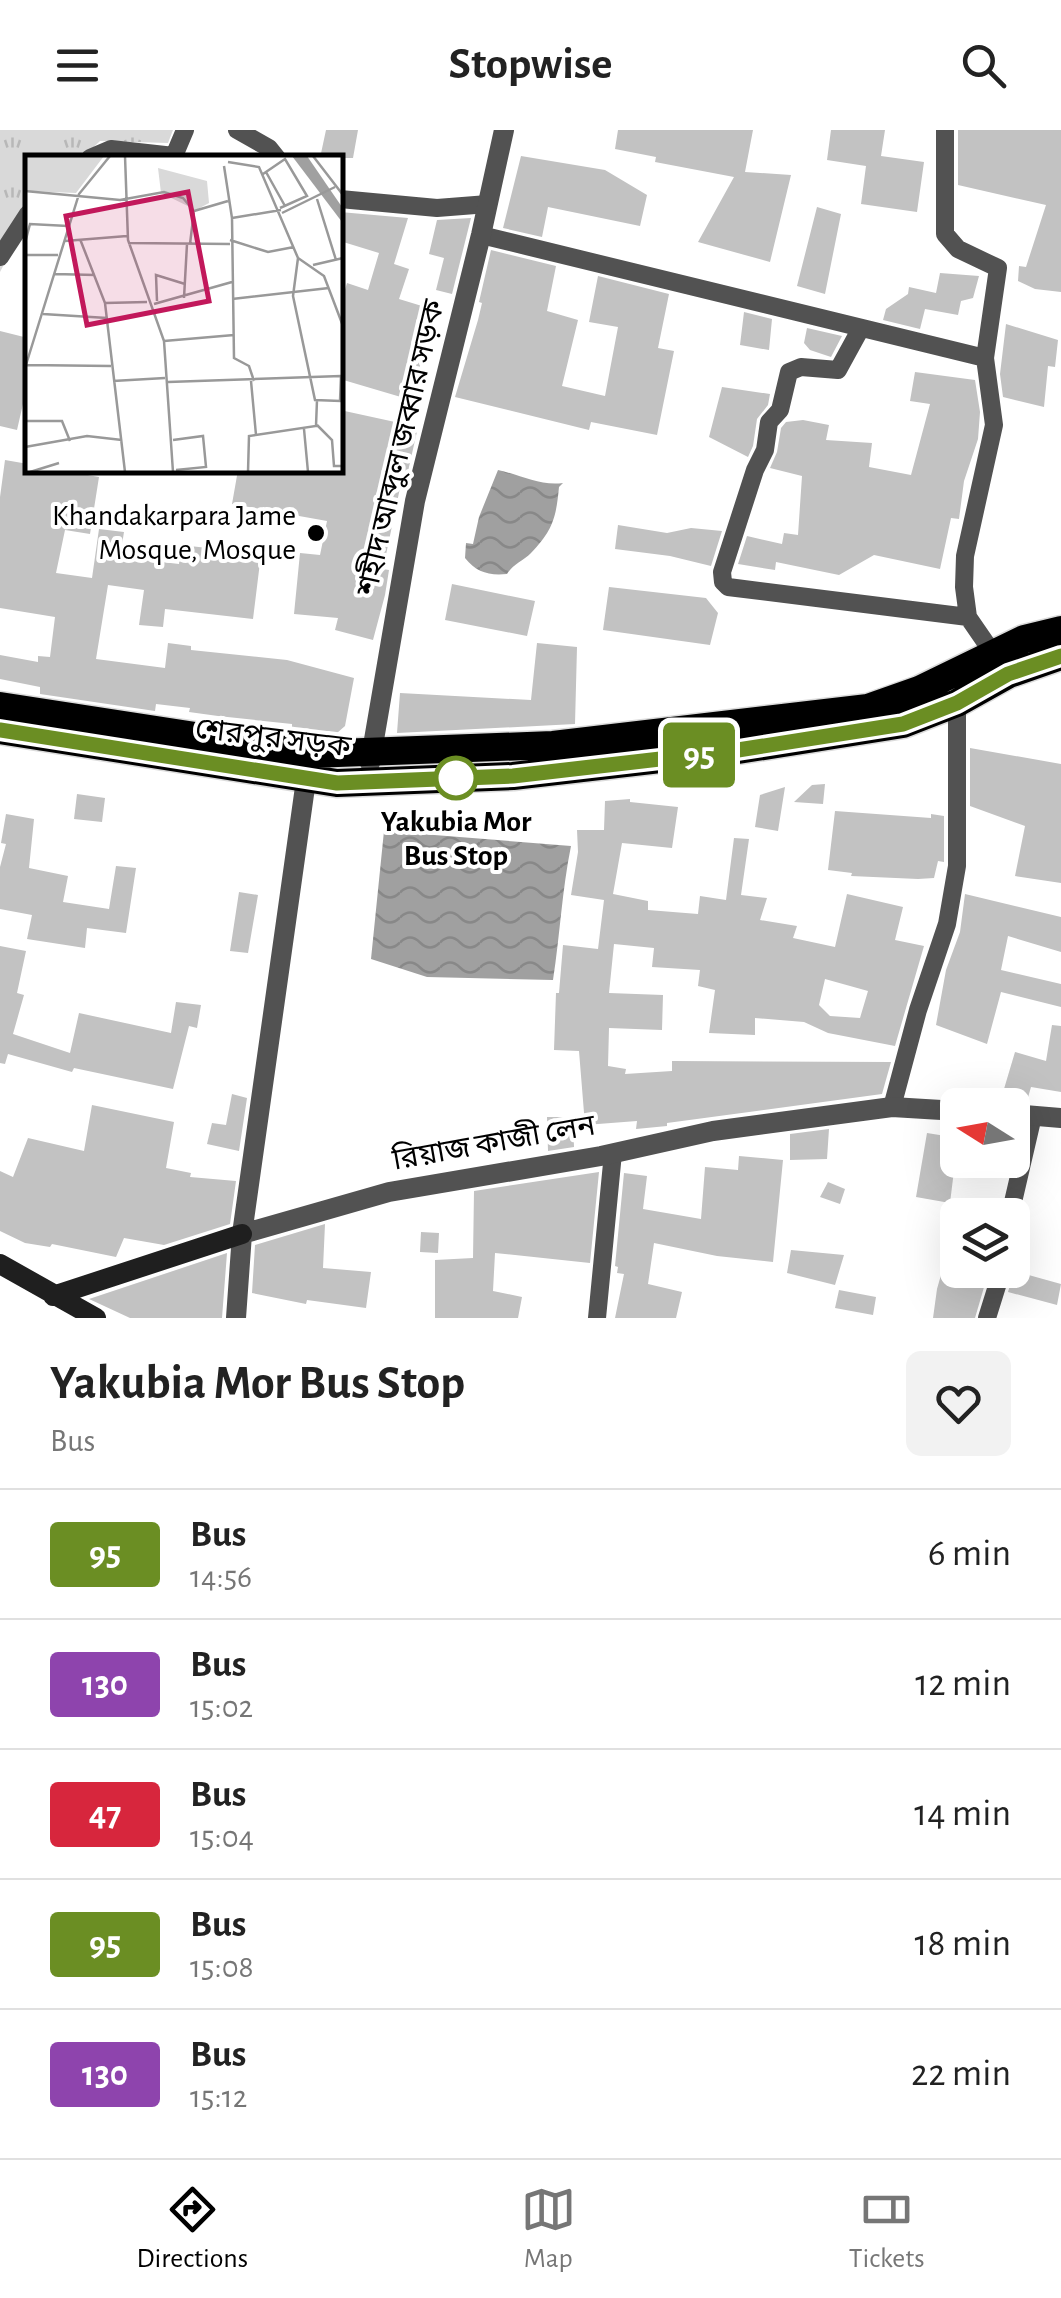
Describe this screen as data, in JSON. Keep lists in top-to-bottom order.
{
  "streets": {
    "highway": ["শেরপুর সড়ক"],
    "main road": ["রিয়াজ কাজী লেন"],
    "street": ["শহীদ আব্দুল জব্বার সড়ক"]
  },
  "crossings": [
    ["শহীদ আব্দুল জব্বার সড়ক", "শেরপুর সড়ক"]
  ],
  "places": ["Khandakarpara Jame Mosque, Mosque", "Yakubia Mor Bus Stop"],
  "lines": ["bus line 95"],
  "north": "left",
  "page": {
    "header": "Stopwise",
    "on_map": "95",
    "heading": ["Yakubia Mor Bus Stop", "Bus"],
    "list": [
      {
        "mark": "95",
        "name": "Bus",
        "note": "14:56",
        "value": "6 min"
      },
      {
        "mark": "130",
        "name": "Bus",
        "note": "15:02",
        "value": "12 min"
      },
      {
        "mark": "47",
        "name": "Bus",
        "note": "15:04",
        "value": "14 min"
      },
      {
        "mark": "95",
        "name": "Bus",
        "note": "15:08",
        "value": "18 min"
      },
      {
        "mark": "130",
        "name": "Bus",
        "note": "15:12",
        "value": "22 min"
      }
    ],
    "tabs": ["Directions", "Map", "Tickets"]
  }
}
